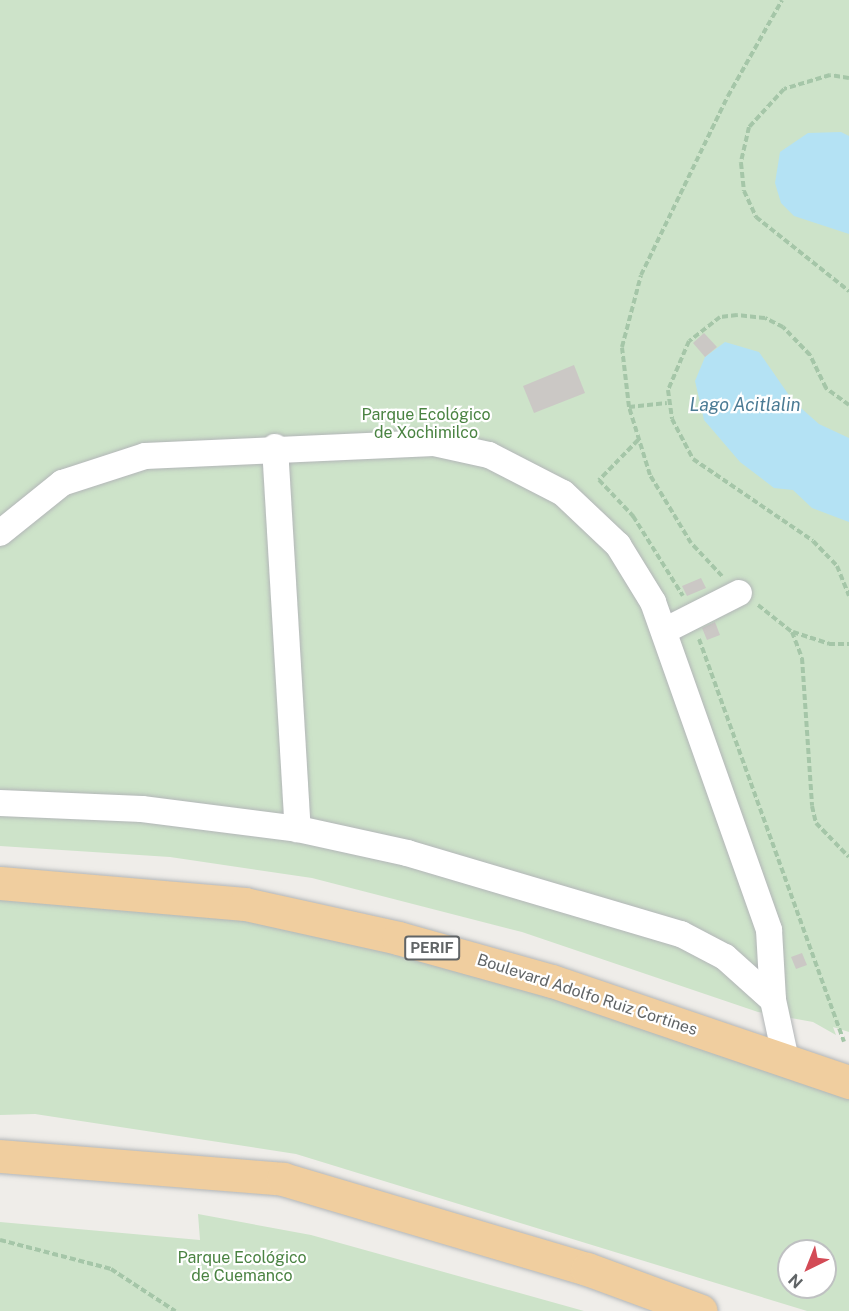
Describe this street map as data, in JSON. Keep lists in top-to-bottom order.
{
  "streets": {
    "highway": ["PERIF", "Boulevard Adolfo Ruiz Cortines"]
  },
  "water": ["Lago Acitlalin"],
  "parks": ["Parque Ecológico de Xochimilco", "Parque Ecológico de Cuemanco"],
  "north": "bottom left"
}
